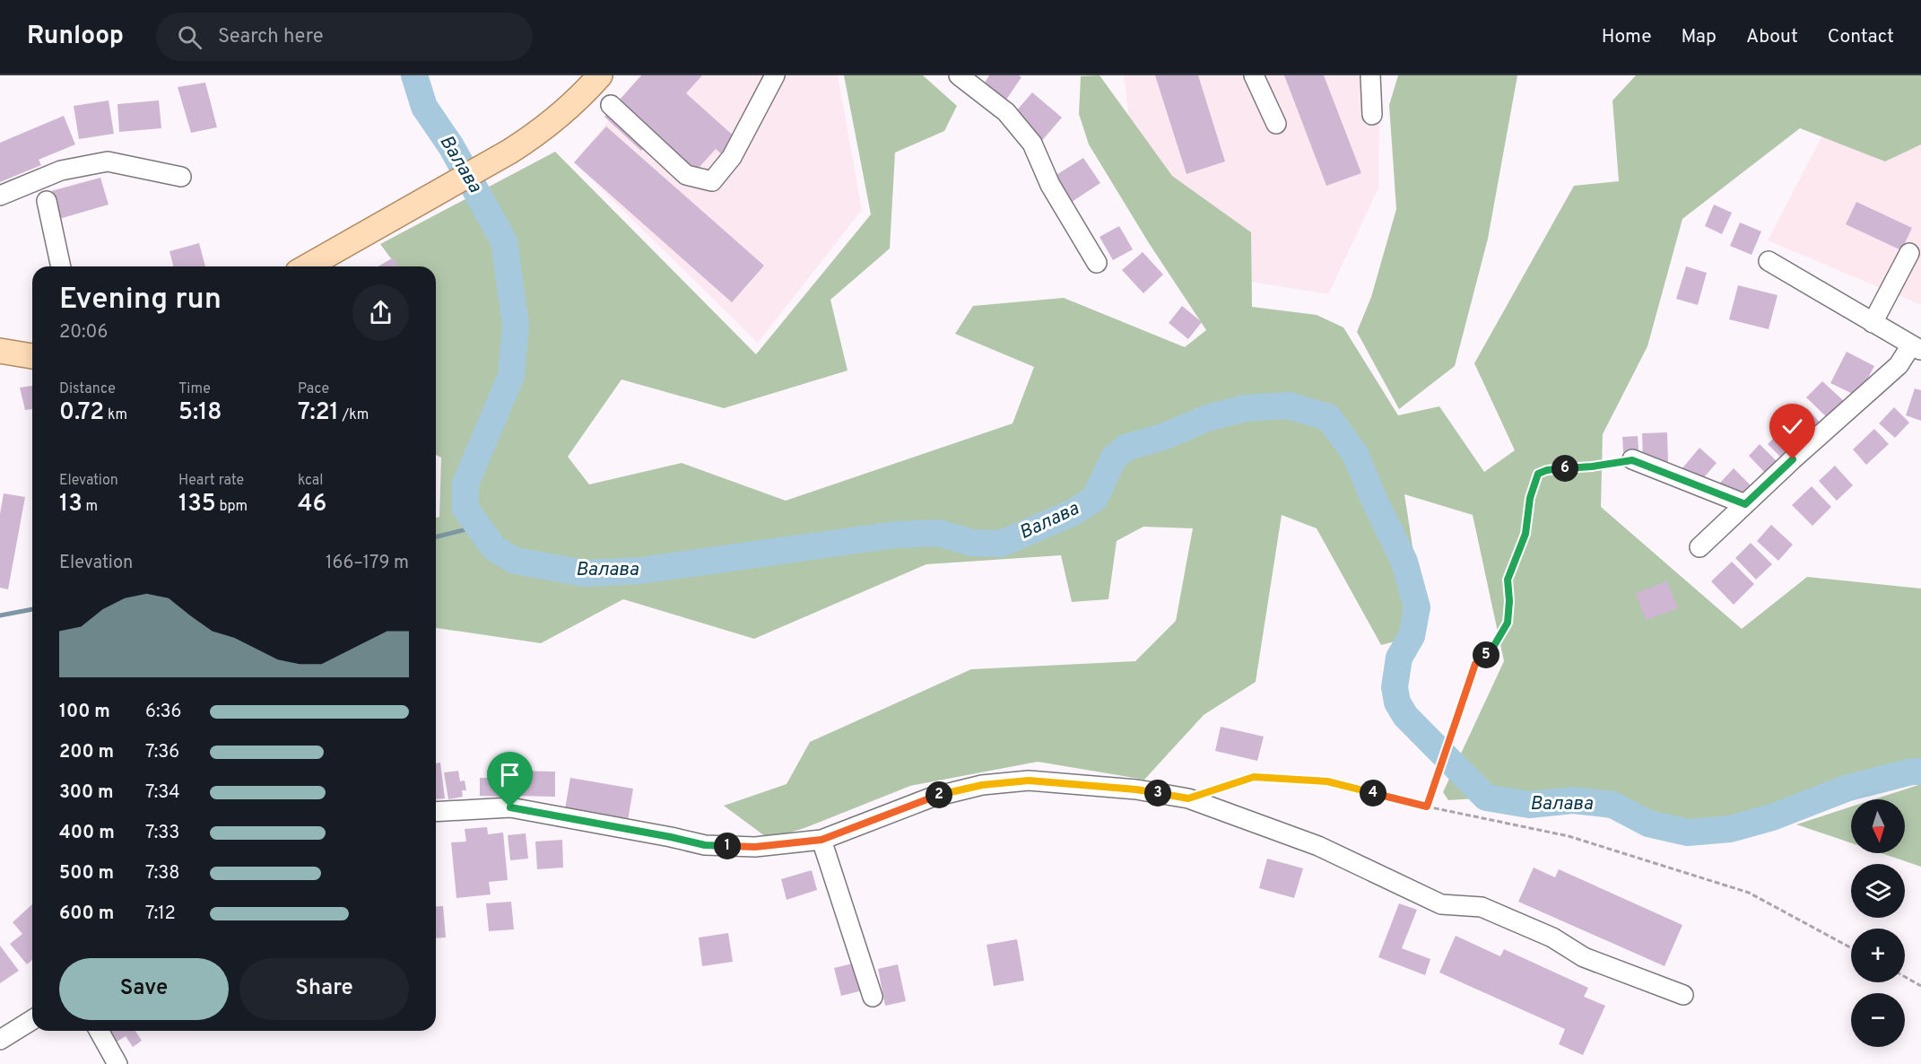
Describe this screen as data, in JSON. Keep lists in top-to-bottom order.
{
  "water": ["Валава"],
  "north": "bottom",
  "page": {
    "header": "Runloop",
    "search": "Search here",
    "nav": [
      "Home",
      "Map",
      "About",
      "Contact"
    ],
    "heading": ["Evening run", "20:06"],
    "stats": [
      ["Distance", "0.72 km"],
      ["Time", "5:18"],
      ["Pace", "7:21 /km"],
      ["Elevation", "13 m"],
      ["Heart rate", "135 bpm"],
      ["kcal", "46"]
    ],
    "pins": [
      "6",
      "5",
      "3",
      "4",
      "2",
      "1"
    ],
    "chart": ["Elevation", "166–179 m"],
    "list": [
      {
        "name": "100 m",
        "note": "6:36"
      },
      {
        "name": "200 m",
        "note": "7:36"
      },
      {
        "name": "300 m",
        "note": "7:34"
      },
      {
        "name": "400 m",
        "note": "7:33"
      },
      {
        "name": "500 m",
        "note": "7:38"
      },
      {
        "name": "600 m",
        "note": "7:12"
      }
    ],
    "map_buttons": ["+", "−"],
    "buttons": ["Save", "Share"]
  }
}
